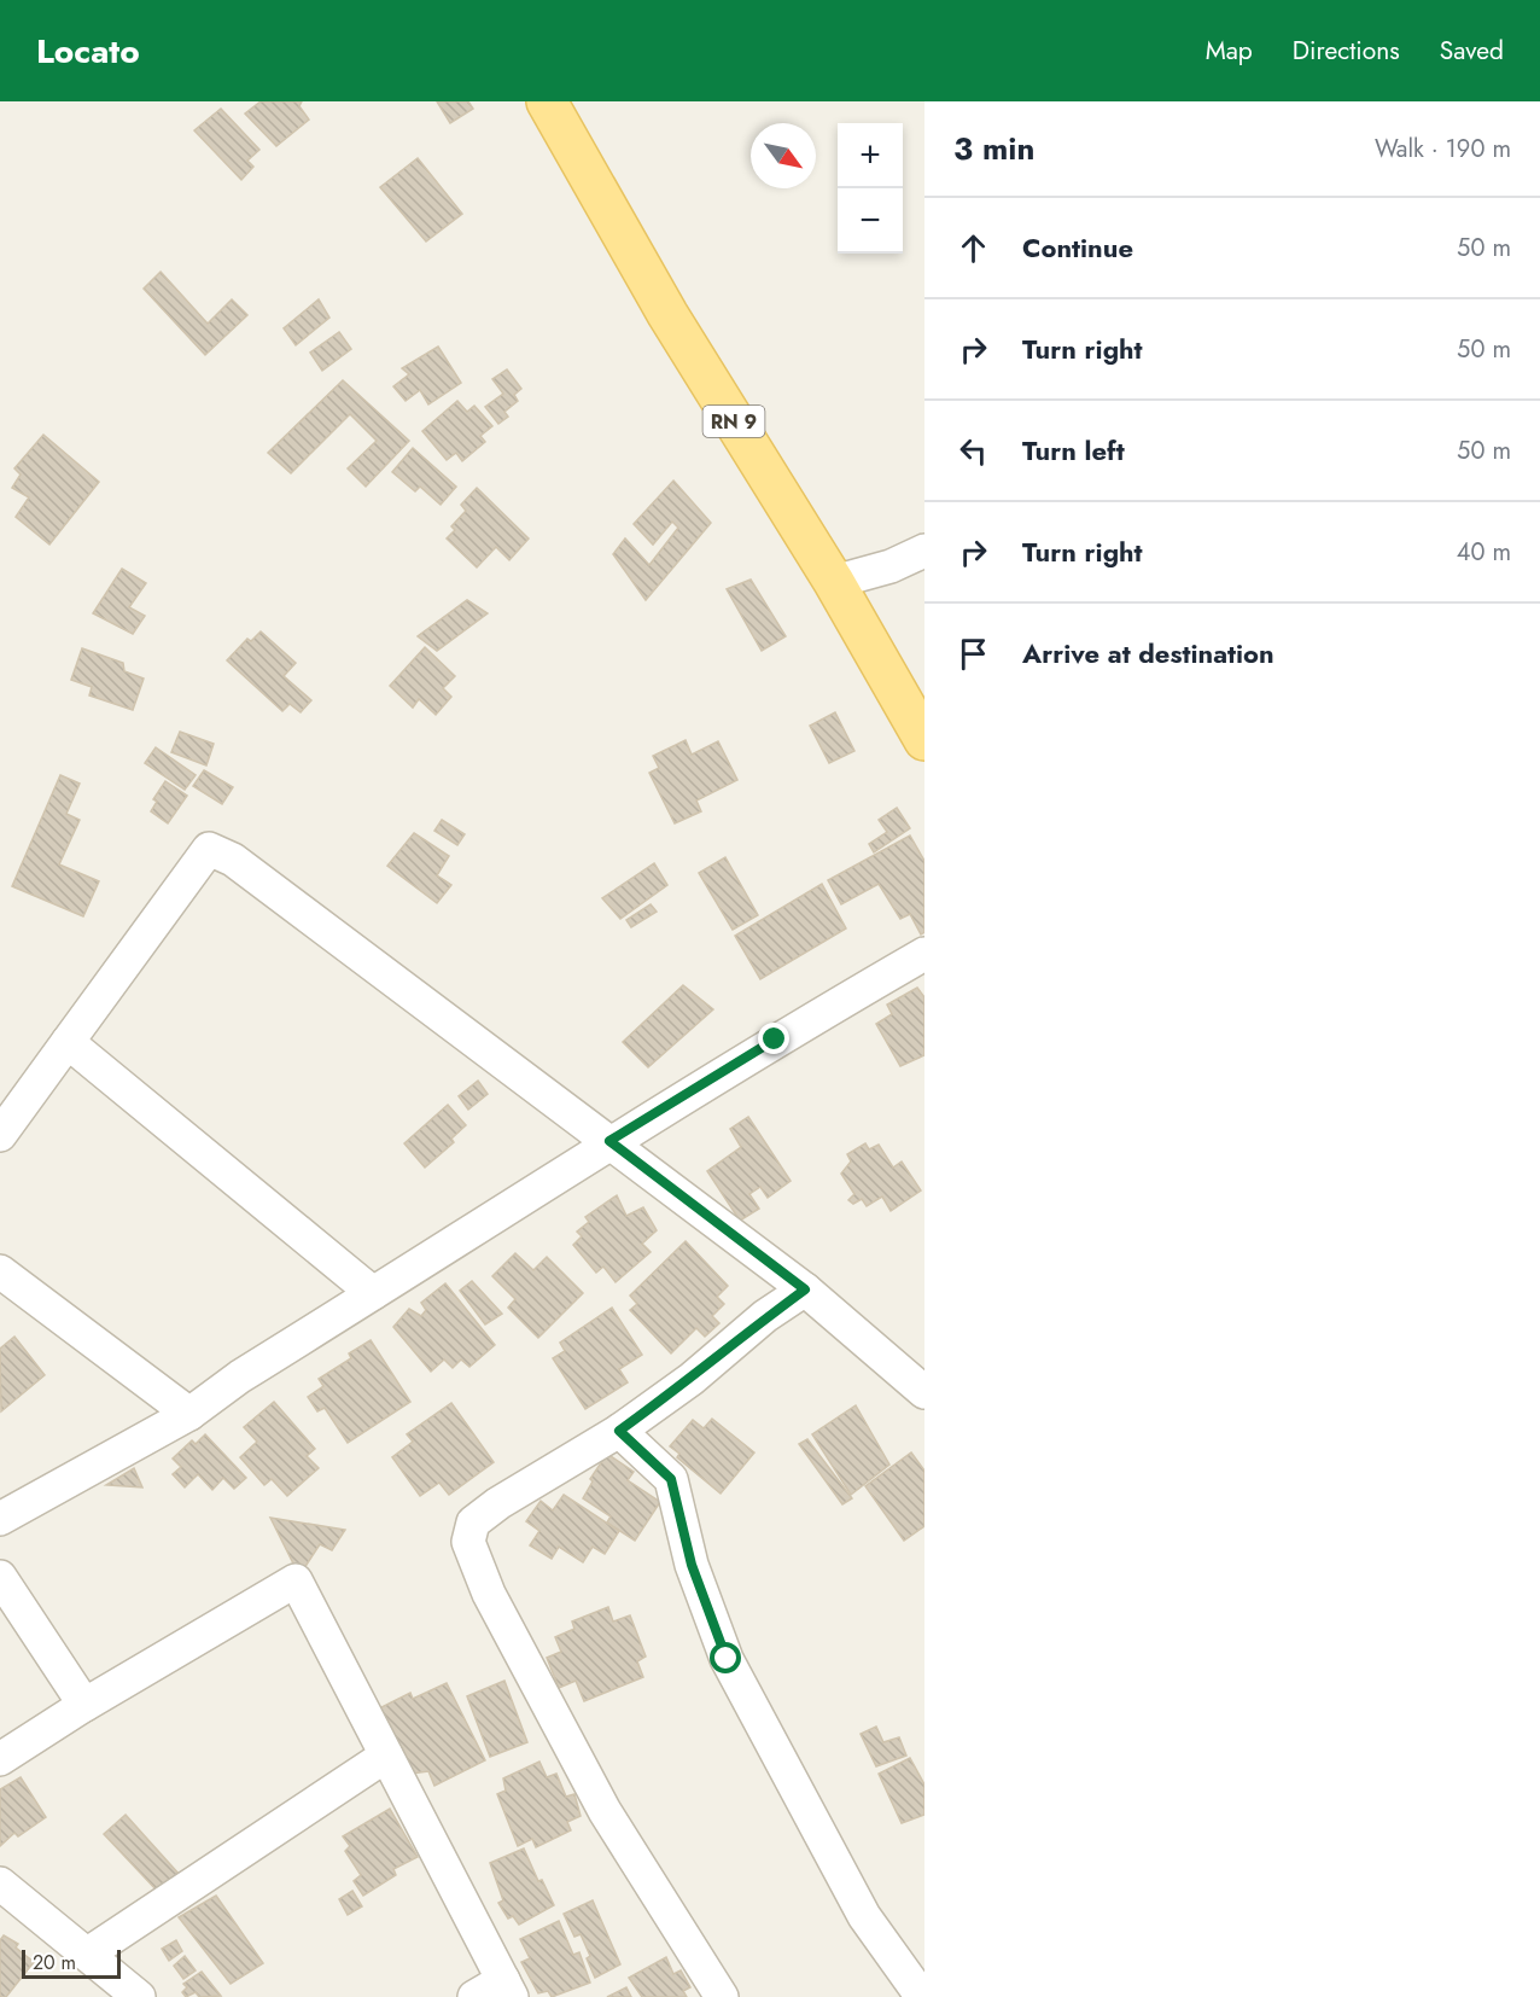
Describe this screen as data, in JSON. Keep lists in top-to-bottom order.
{
  "streets": {
    "main road": ["RN 9"]
  },
  "scale_bar": "20 m",
  "north": "bottom right",
  "page": {
    "header": "Locato",
    "nav": ["Map", "Directions", "Saved"],
    "heading": ["3 min", "Walk · 190 m"],
    "map_buttons": ["+", "−"],
    "list": [
      ["Continue", "50 m"],
      ["Turn right", "50 m"],
      ["Turn left", "50 m"],
      ["Turn right", "40 m"],
      "Arrive at destination"
    ],
    "scale": "20 m"
  }
}
